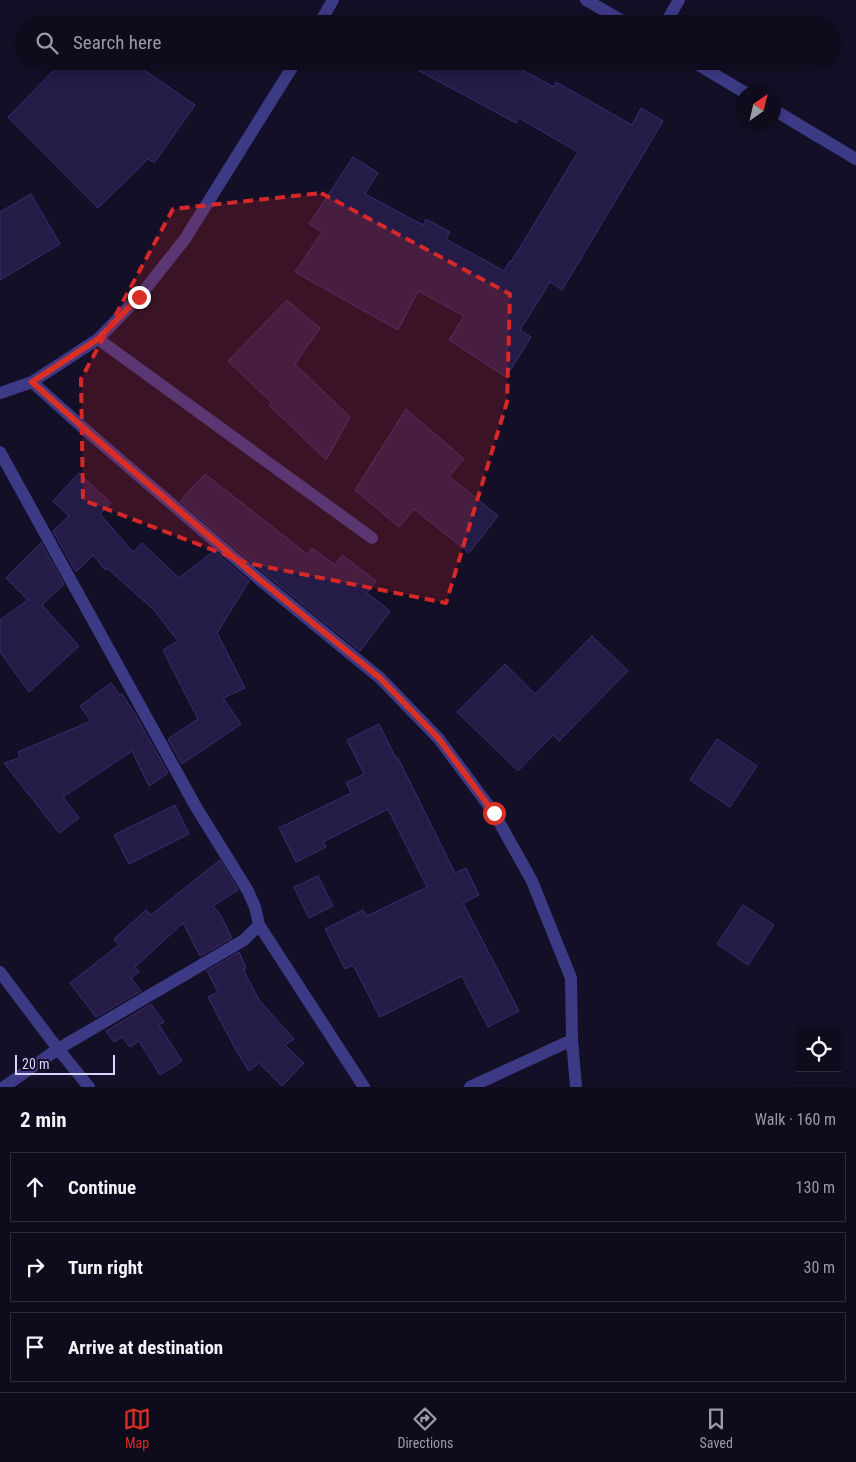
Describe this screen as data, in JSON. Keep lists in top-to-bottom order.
{
  "scale_bar": "20 m",
  "north": "top right",
  "page": {
    "search": "Search here",
    "scale": "20 m",
    "heading": ["2 min", "Walk · 160 m"],
    "list": [
      ["Continue", "130 m"],
      ["Turn right", "30 m"],
      "Arrive at destination"
    ],
    "nav": ["Map", "Directions", "Saved"]
  }
}
